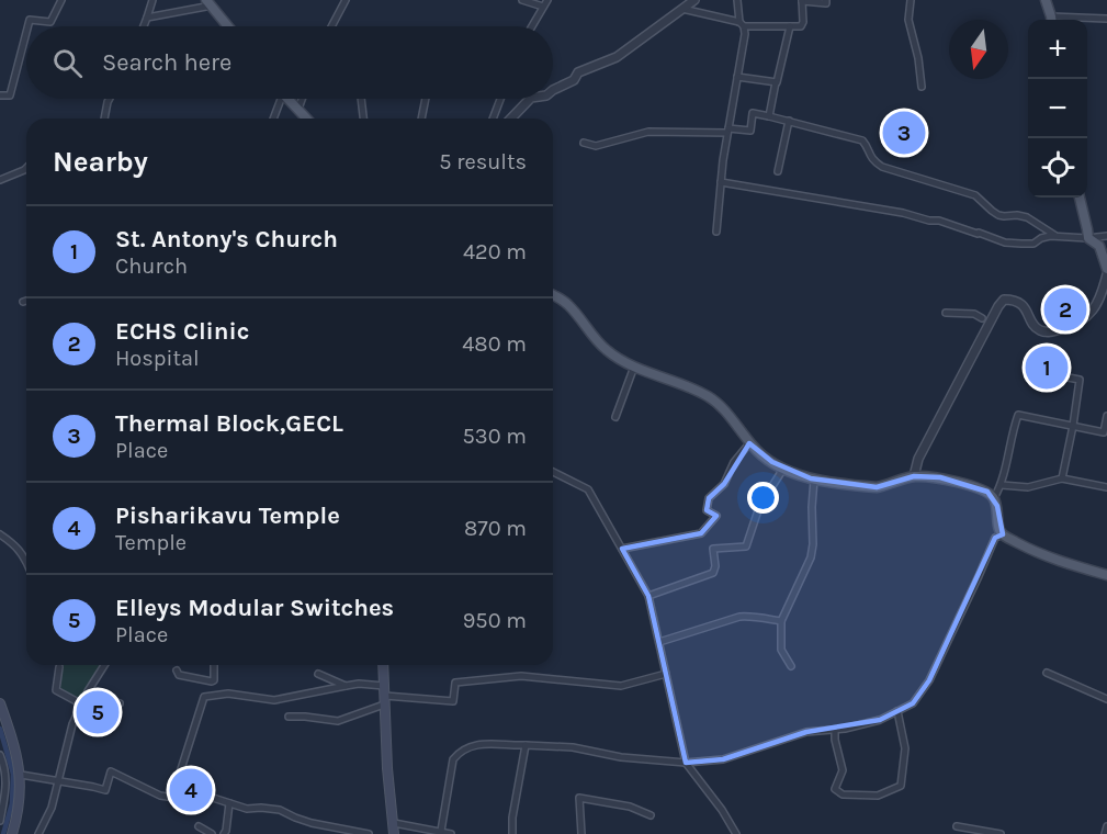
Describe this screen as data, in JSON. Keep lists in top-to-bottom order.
{
  "north": "bottom",
  "page": {
    "map_buttons": ["+", "−"],
    "search": "Search here",
    "pins": [
      "3",
      "2",
      "1",
      "5",
      "4"
    ],
    "heading": ["Nearby", "5 results"],
    "list": [
      {
        "mark": "1",
        "name": "St. Antony's Church",
        "note": "Church",
        "value": "420 m"
      },
      {
        "mark": "2",
        "name": "ECHS Clinic",
        "note": "Hospital",
        "value": "480 m"
      },
      {
        "mark": "3",
        "name": "Thermal Block,GECL",
        "note": "Place",
        "value": "530 m"
      },
      {
        "mark": "4",
        "name": "Pisharikavu Temple",
        "note": "Temple",
        "value": "870 m"
      },
      {
        "mark": "5",
        "name": "Elleys Modular Switches",
        "note": "Place",
        "value": "950 m"
      }
    ]
  }
}
